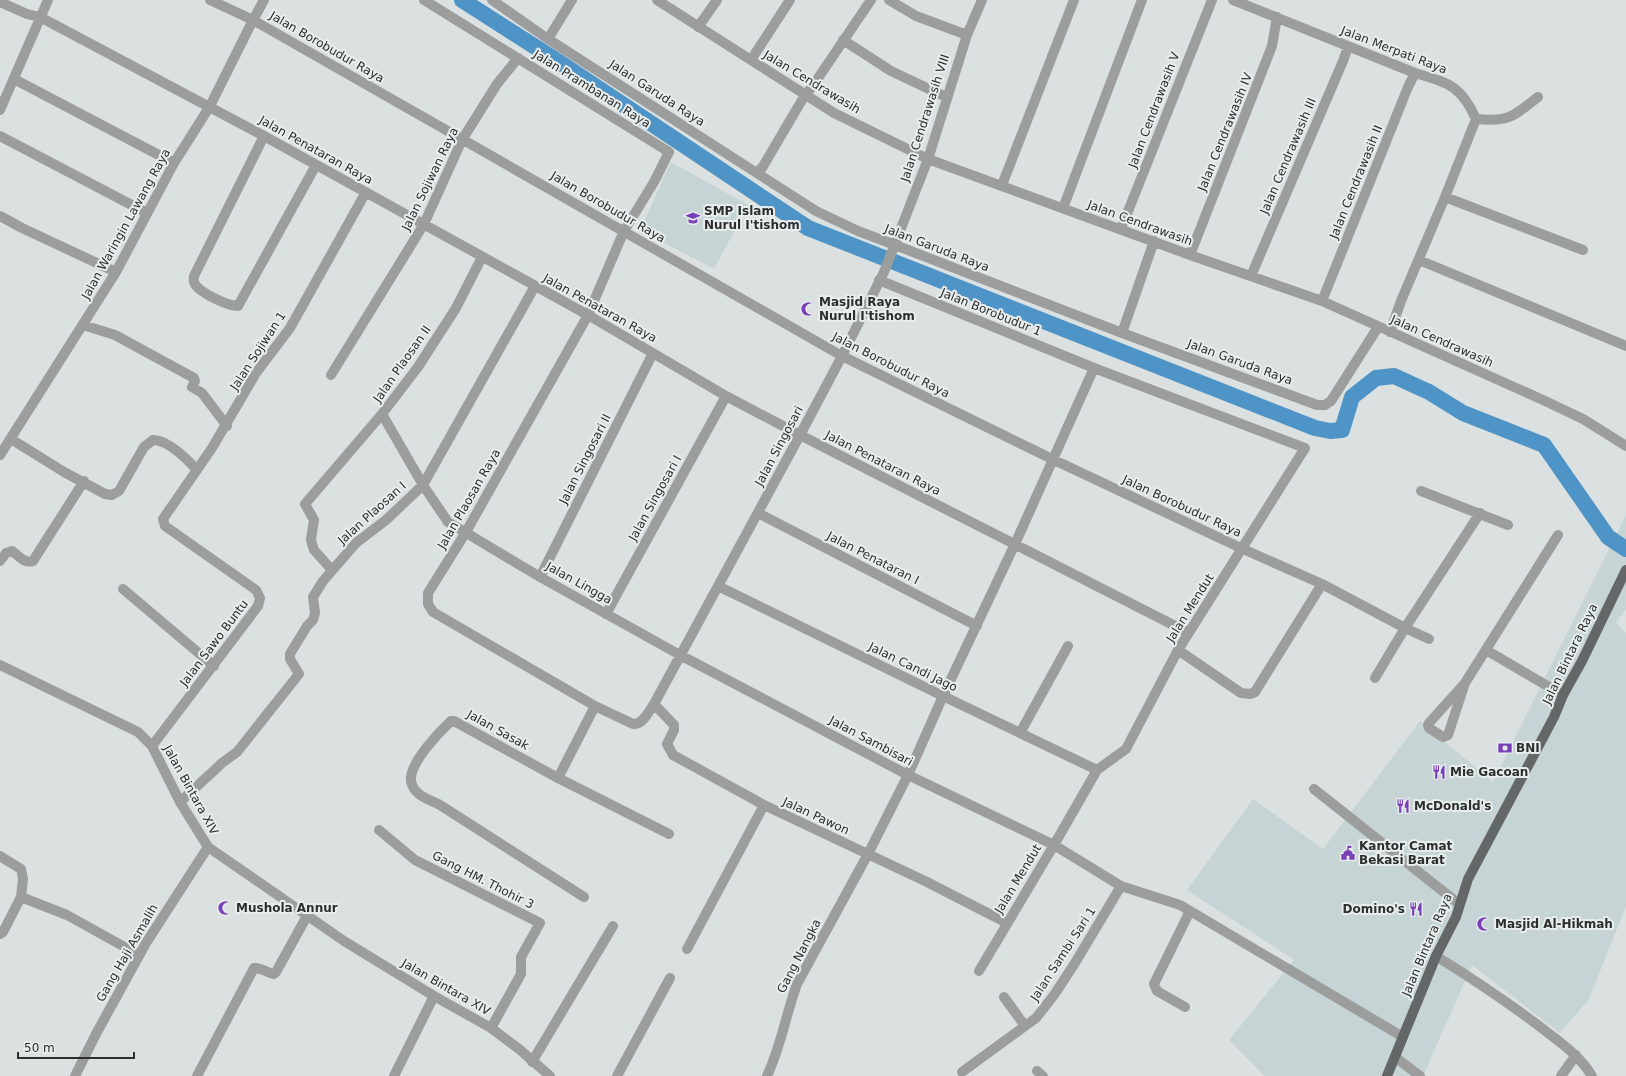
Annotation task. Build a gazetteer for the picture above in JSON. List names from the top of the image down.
{
  "streets": {
    "main road": ["Jalan Bintara Raya"],
    "street": [
      "Jalan Borobudur Raya",
      "Jalan Merpati Raya",
      "Jalan Cendrawasih",
      "Jalan Prambanan Raya",
      "Jalan Garuda Raya",
      "Jalan Cendrawasih V",
      "Jalan Cendrawasih VIII",
      "Jalan Cendrawasih IV",
      "Jalan Penataran Raya",
      "Jalan Cendrawasih III",
      "Jalan Sojiwan Raya",
      "Jalan Cendrawasih II",
      "Jalan Waringin Lawang Raya",
      "Jalan Borobudur 1",
      "Jalan Sojiwan 1",
      "Jalan Plaosan II",
      "Jalan Singosari",
      "Jalan Singosari II",
      "Jalan Singosari I",
      "Jalan Plaosan Raya",
      "Jalan Plaosan I",
      "Jalan Penataran I",
      "Jalan Lingga",
      "Jalan Mendut",
      "Jalan Sawo Buntu",
      "Jalan Candi Jago",
      "Jalan Sasak",
      "Jalan Sambisari",
      "Jalan Bintara XIV",
      "Jalan Pawon",
      "Gang HM. Thohir 3",
      "Gang Haji Asmalih",
      "Jalan Sambi Sari 1",
      "Gang Nangka"
    ]
  },
  "crossings": [
    ["Jalan Borobudur Raya", "Jalan Prambanan Raya"],
    ["Jalan Borobudur Raya", "Jalan Sojiwan Raya"],
    ["Jalan Borobudur Raya", "Jalan Waringin Lawang Raya"],
    ["Jalan Borobudur Raya", "Jalan Singosari"],
    ["Jalan Borobudur Raya", "Jalan Plaosan Raya"],
    ["Jalan Borobudur Raya", "Jalan Mendut"],
    ["Jalan Borobudur Raya", "Gang Nangka"],
    ["Jalan Merpati Raya", "Jalan Cendrawasih IV"],
    ["Jalan Merpati Raya", "Jalan Cendrawasih III"],
    ["Jalan Merpati Raya", "Jalan Cendrawasih II"],
    ["Jalan Cendrawasih", "Jalan Garuda Raya"],
    ["Jalan Cendrawasih", "Jalan Cendrawasih V"],
    ["Jalan Cendrawasih", "Jalan Cendrawasih VIII"],
    ["Jalan Cendrawasih", "Jalan Cendrawasih IV"],
    ["Jalan Cendrawasih", "Jalan Cendrawasih III"],
    ["Jalan Cendrawasih", "Jalan Cendrawasih II"],
    ["Jalan Prambanan Raya", "Jalan Sojiwan Raya"],
    ["Jalan Prambanan Raya", "Jalan Plaosan Raya"],
    ["Jalan Garuda Raya", "Jalan Cendrawasih VIII"],
    ["Jalan Garuda Raya", "Jalan Singosari"],
    ["Jalan Cendrawasih VIII", "Jalan Singosari"],
    ["Jalan Penataran Raya", "Jalan Sojiwan Raya"],
    ["Jalan Penataran Raya", "Jalan Waringin Lawang Raya"],
    ["Jalan Penataran Raya", "Jalan Sojiwan 1"],
    ["Jalan Penataran Raya", "Jalan Plaosan II"],
    ["Jalan Penataran Raya", "Jalan Singosari"],
    ["Jalan Penataran Raya", "Jalan Singosari II"],
    ["Jalan Penataran Raya", "Jalan Singosari I"],
    ["Jalan Penataran Raya", "Jalan Plaosan Raya"],
    ["Jalan Penataran Raya", "Jalan Plaosan I"],
    ["Jalan Penataran Raya", "Jalan Mendut"],
    ["Jalan Penataran Raya", "Gang Nangka"],
    ["Jalan Borobudur 1", "Jalan Singosari"],
    ["Jalan Borobudur 1", "Jalan Mendut"],
    ["Jalan Borobudur 1", "Gang Nangka"],
    ["Jalan Sojiwan 1", "Jalan Sawo Buntu"],
    ["Jalan Plaosan II", "Jalan Plaosan Raya"],
    ["Jalan Plaosan II", "Jalan Plaosan I"],
    ["Jalan Plaosan II", "Jalan Lingga"],
    ["Jalan Singosari", "Jalan Penataran I"],
    ["Jalan Singosari", "Jalan Lingga"],
    ["Jalan Singosari", "Jalan Candi Jago"],
    ["Jalan Singosari", "Jalan Sambisari"],
    ["Jalan Singosari II", "Jalan Lingga"],
    ["Jalan Singosari I", "Jalan Lingga"],
    ["Jalan Plaosan Raya", "Jalan Lingga"],
    ["Jalan Plaosan I", "Jalan Bintara XIV"],
    ["Jalan Penataran I", "Gang Nangka"],
    ["Jalan Lingga", "Jalan Sambisari"],
    ["Jalan Mendut", "Jalan Candi Jago"],
    ["Jalan Mendut", "Jalan Sambisari"],
    ["Jalan Mendut", "Jalan Pawon"],
    ["Jalan Mendut", "Gang Nangka"],
    ["Jalan Sawo Buntu", "Jalan Bintara XIV"],
    ["Jalan Bintara Raya", "Jalan Sambisari"],
    ["Jalan Candi Jago", "Gang Nangka"],
    ["Jalan Sambisari", "Jalan Sambi Sari 1"],
    ["Jalan Sambisari", "Gang Nangka"],
    ["Jalan Bintara XIV", "Gang HM. Thohir 3"],
    ["Jalan Bintara XIV", "Gang Haji Asmalih"],
    ["Jalan Pawon", "Gang Nangka"]
  ],
  "places": {
    "school or university": ["SMP Islam Nurul I'tishom"],
    "mosque": ["Masjid Raya Nurul I'tishom", "Mushola Annur", "Masjid Al-Hikmah"],
    "bank": ["BNI"],
    "restaurant": ["Mie Gacoan", "McDonald's", "Domino's"],
    "public building": ["Kantor Camat Bekasi Barat"]
  },
  "scale_bar": "50 m"
}
